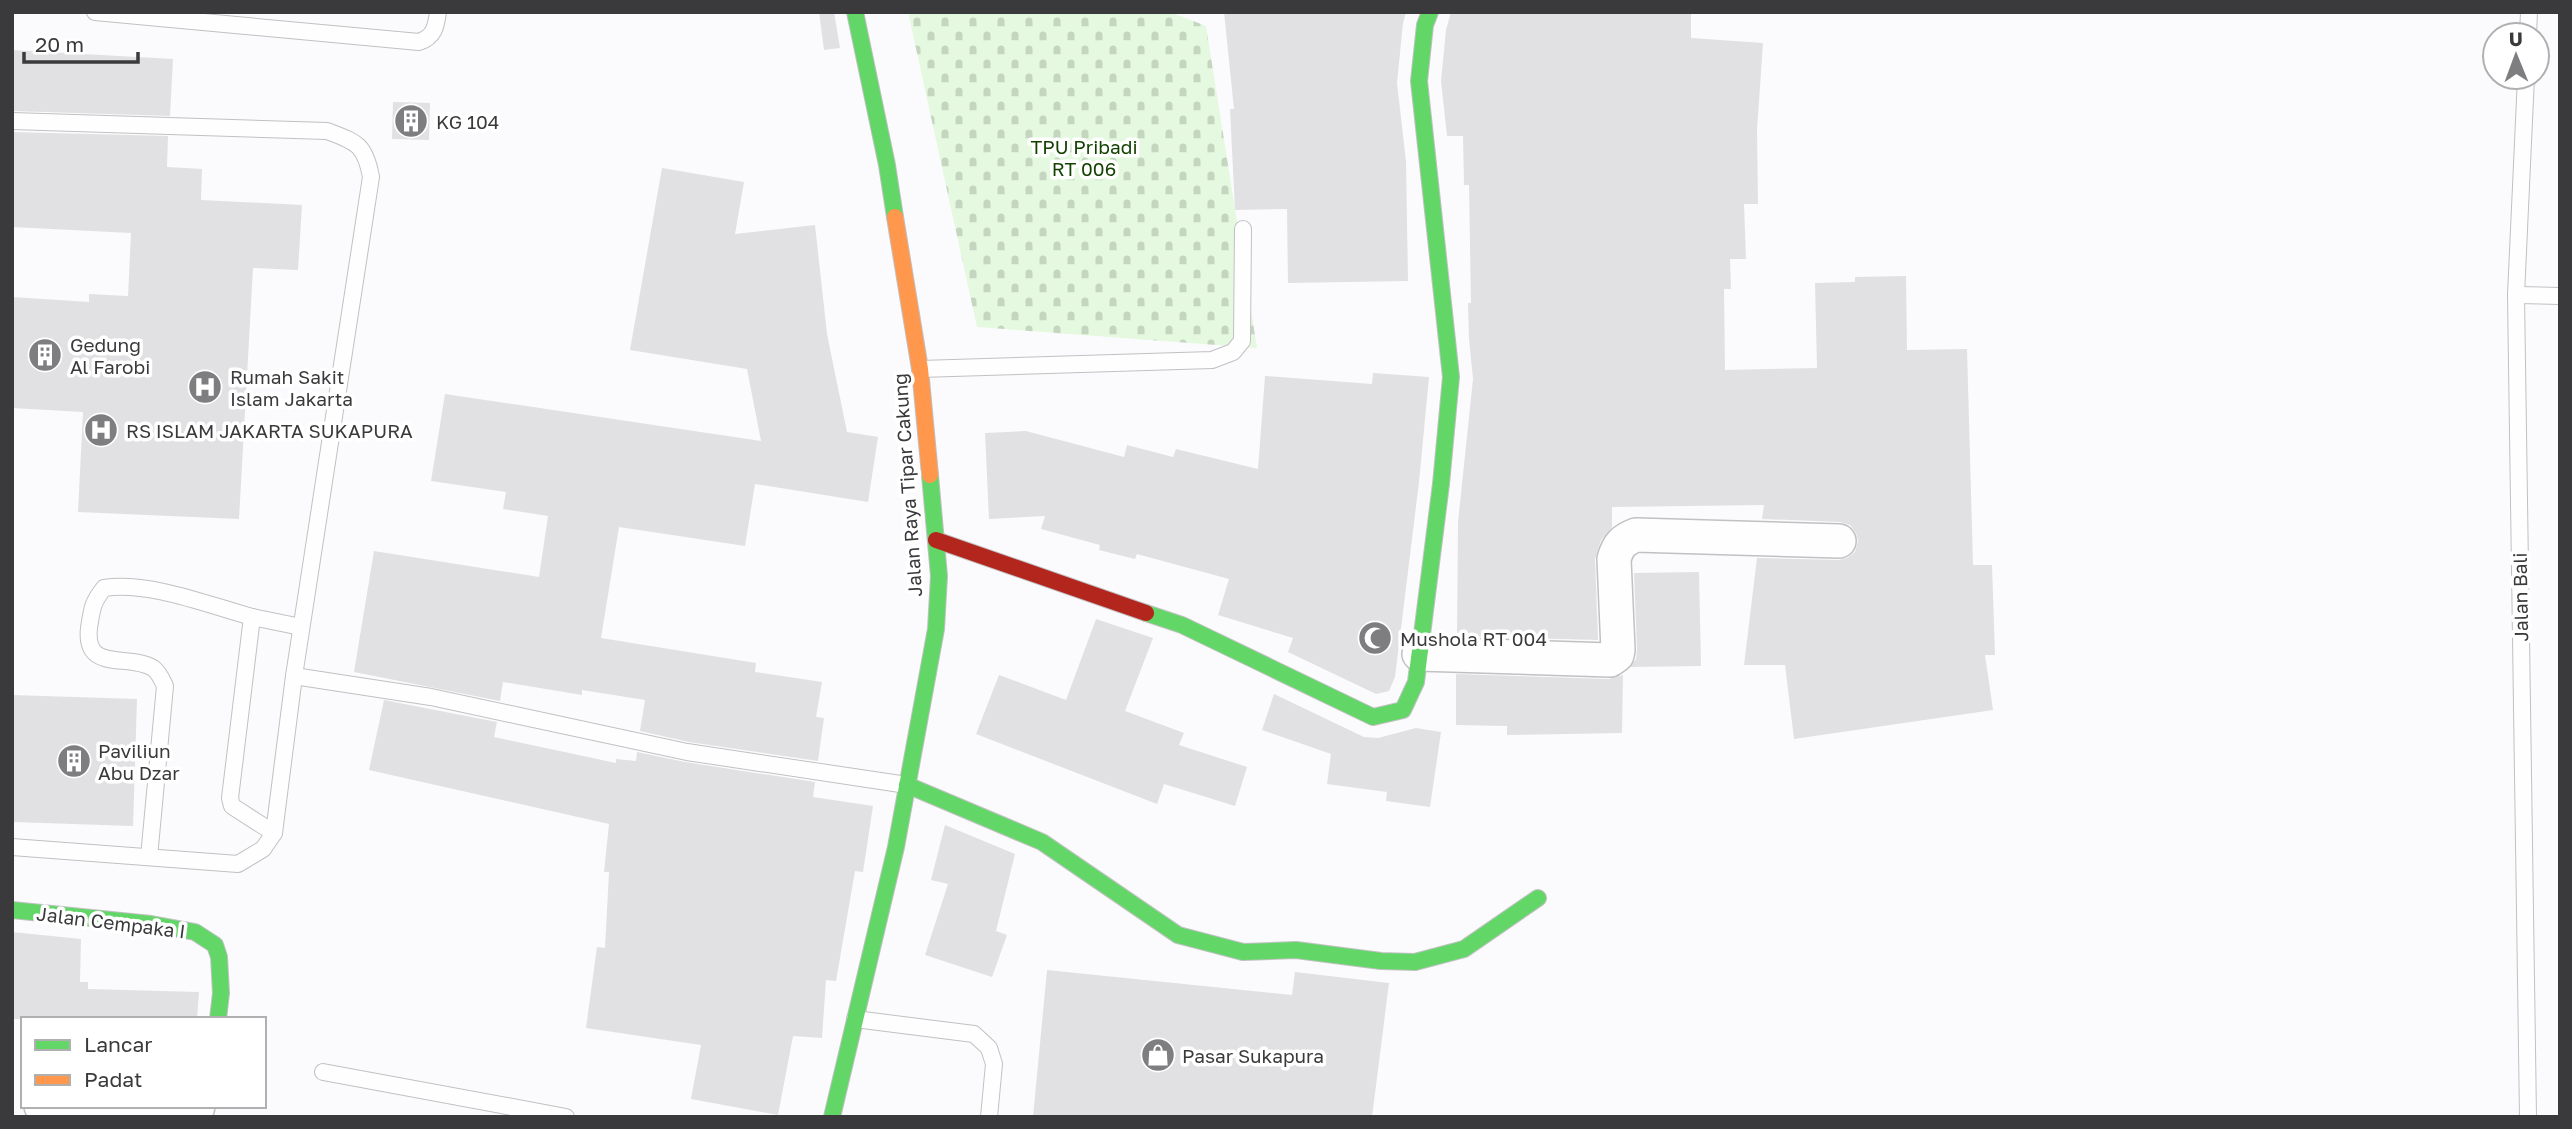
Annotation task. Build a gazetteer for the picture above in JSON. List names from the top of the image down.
{
  "streets": {
    "street": ["Jalan Raya Tipar Cakung", "Jalan Cempaka I"],
    "lane": ["Jalan Bali"]
  },
  "parks": ["TPU Pribadi RT 006"],
  "places": {
    "building": ["KG 104", "Gedung Al Farobi", "Paviliun Abu Dzar"],
    "hospital": ["Rumah Sakit Islam Jakarta", "RS ISLAM JAKARTA SUKAPURA"],
    "mosque": ["Mushola RT 004"],
    "shop": ["Pasar Sukapura"]
  },
  "legend": ["Lancar", "Padat"],
  "scale_bar": "20 m",
  "north": "top"
}
